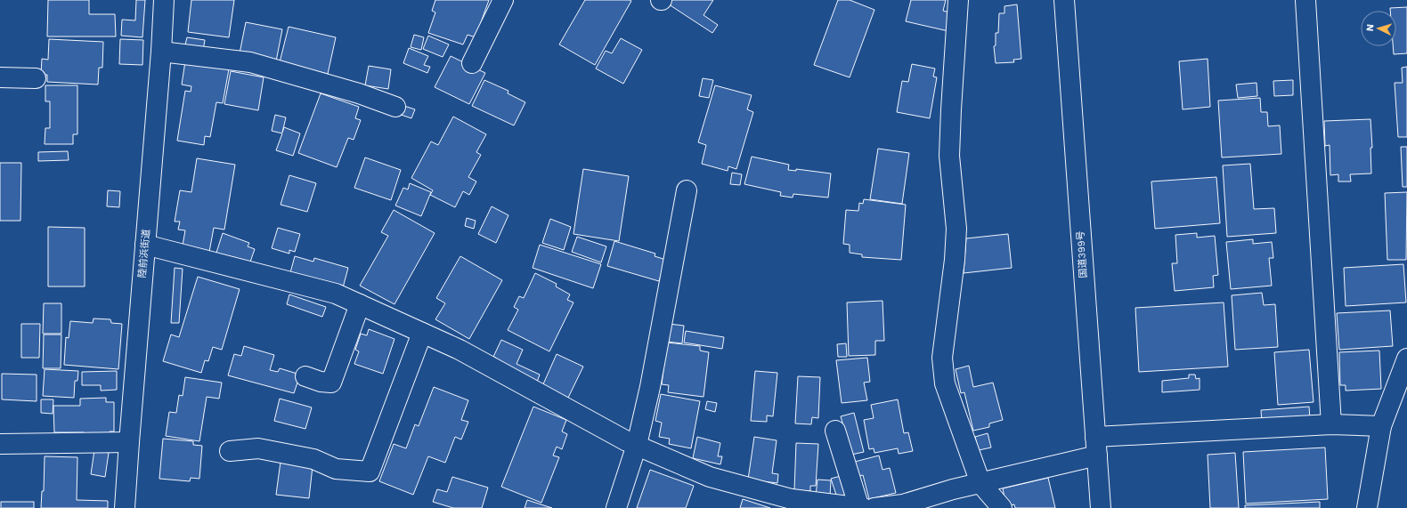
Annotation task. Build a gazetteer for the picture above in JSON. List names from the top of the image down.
{
  "streets": {
    "main road": ["陸前浜街道", "国道399号"]
  },
  "north": "left"
}
